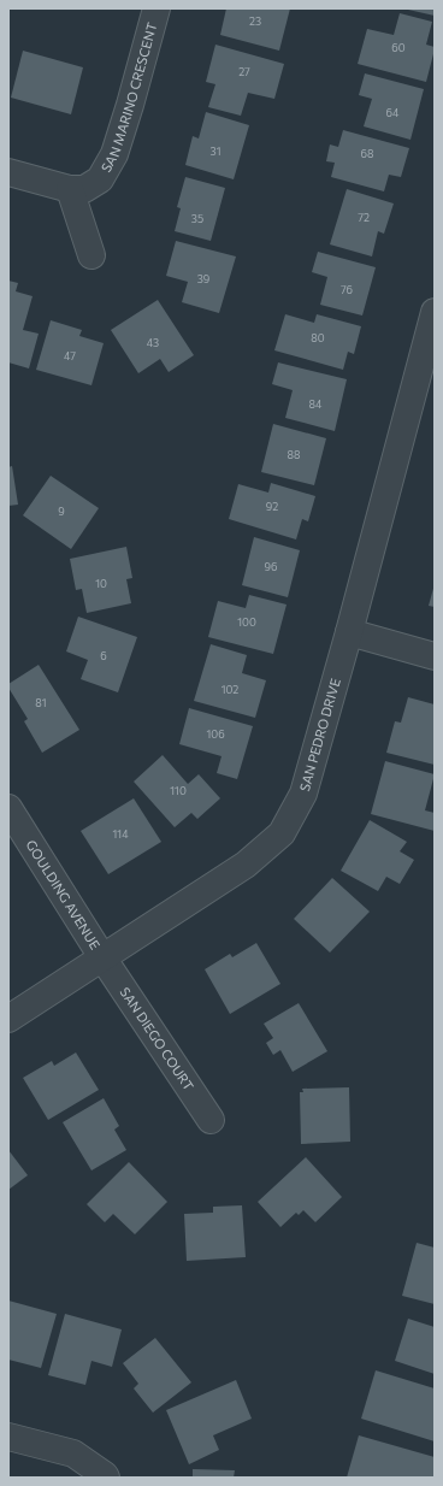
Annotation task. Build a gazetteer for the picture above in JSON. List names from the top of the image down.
{
  "streets": {
    "street": [
      "SAN MARINO CRESCENT",
      "SAN PEDRO DRIVE",
      "GOULDING AVENUE",
      "SAN DIEGO COURT"
    ]
  },
  "crossings": [
    ["SAN PEDRO DRIVE", "GOULDING AVENUE"],
    ["SAN PEDRO DRIVE", "SAN DIEGO COURT"],
    ["GOULDING AVENUE", "SAN DIEGO COURT"]
  ],
  "house_numbers": [
    "23",
    "60",
    "27",
    "64",
    "31",
    "68",
    "72",
    "35",
    "39",
    "76",
    "80",
    "43",
    "47",
    "84",
    "88",
    "92",
    "9",
    "96",
    "10",
    "100",
    "6",
    "102",
    "81",
    "106",
    "110",
    "114"
  ]
}
